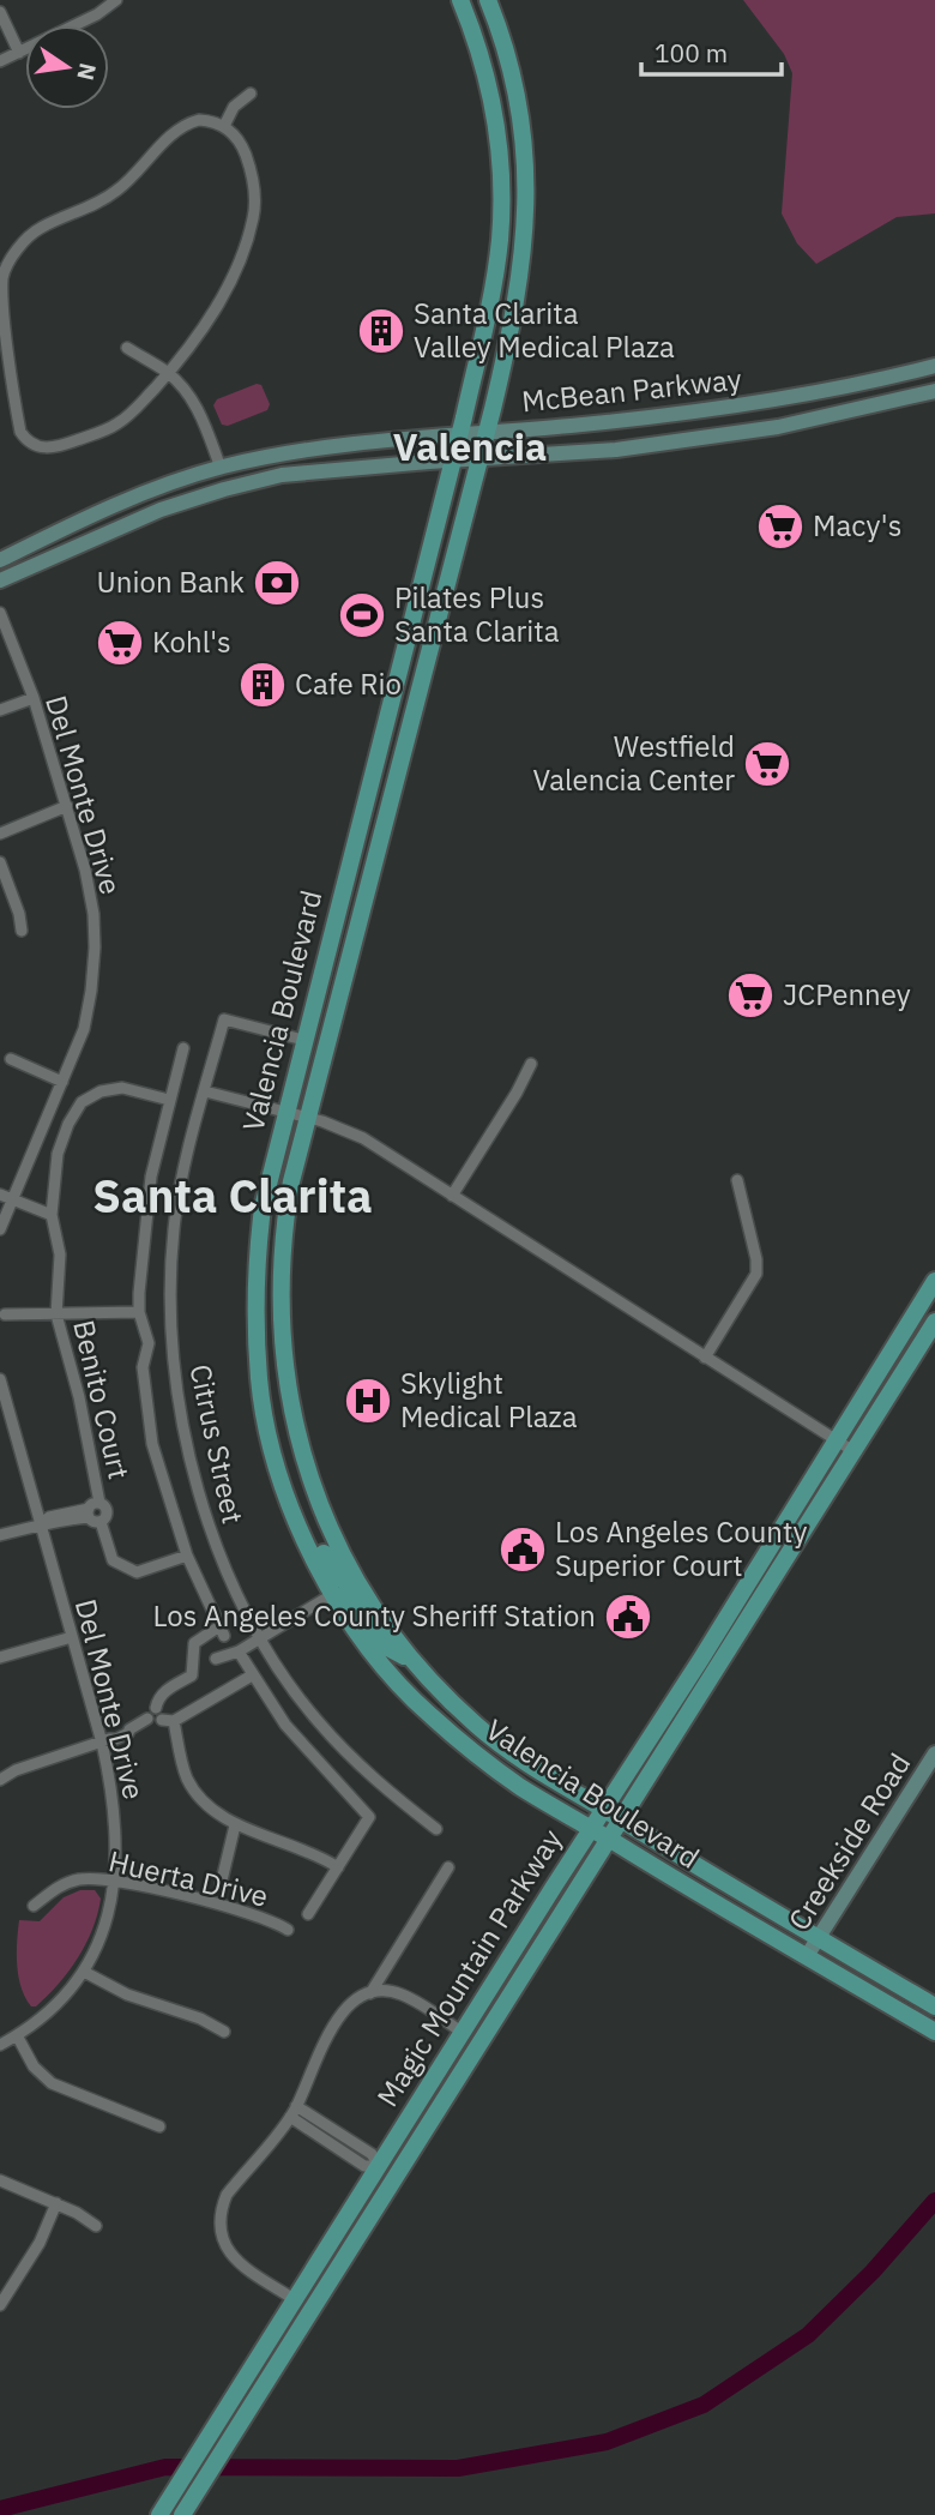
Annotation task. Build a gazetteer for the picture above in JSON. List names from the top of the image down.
{
  "streets": {
    "main road": [
      "McBean Parkway",
      "Valencia Boulevard",
      "Creekside Road",
      "Magic Mountain Parkway"
    ],
    "street": [
      "Del Monte Drive",
      "Benito Court",
      "Citrus Street",
      "Huerta Drive"
    ]
  },
  "crossings": [
    ["McBean Parkway", "Valencia Boulevard"],
    ["Del Monte Drive", "Huerta Drive"],
    ["Valencia Boulevard", "Citrus Street"],
    ["Valencia Boulevard", "Creekside Road"],
    ["Valencia Boulevard", "Magic Mountain Parkway"]
  ],
  "districts": ["Valencia", "Santa Clarita"],
  "places": {
    "building": ["Santa Clarita Valley Medical Plaza", "Cafe Rio"],
    "supermarket": [
      "Macy's",
      "Kohl's",
      "Westfield Valencia Center",
      "JCPenney"
    ],
    "bank": ["Union Bank"],
    "sports": ["Pilates Plus Santa Clarita"],
    "hospital": ["Skylight Medical Plaza"],
    "public building": ["Los Angeles County Superior Court", "Los Angeles County Sheriff Station"]
  },
  "scale_bar": "100 m",
  "north": "right"
}
